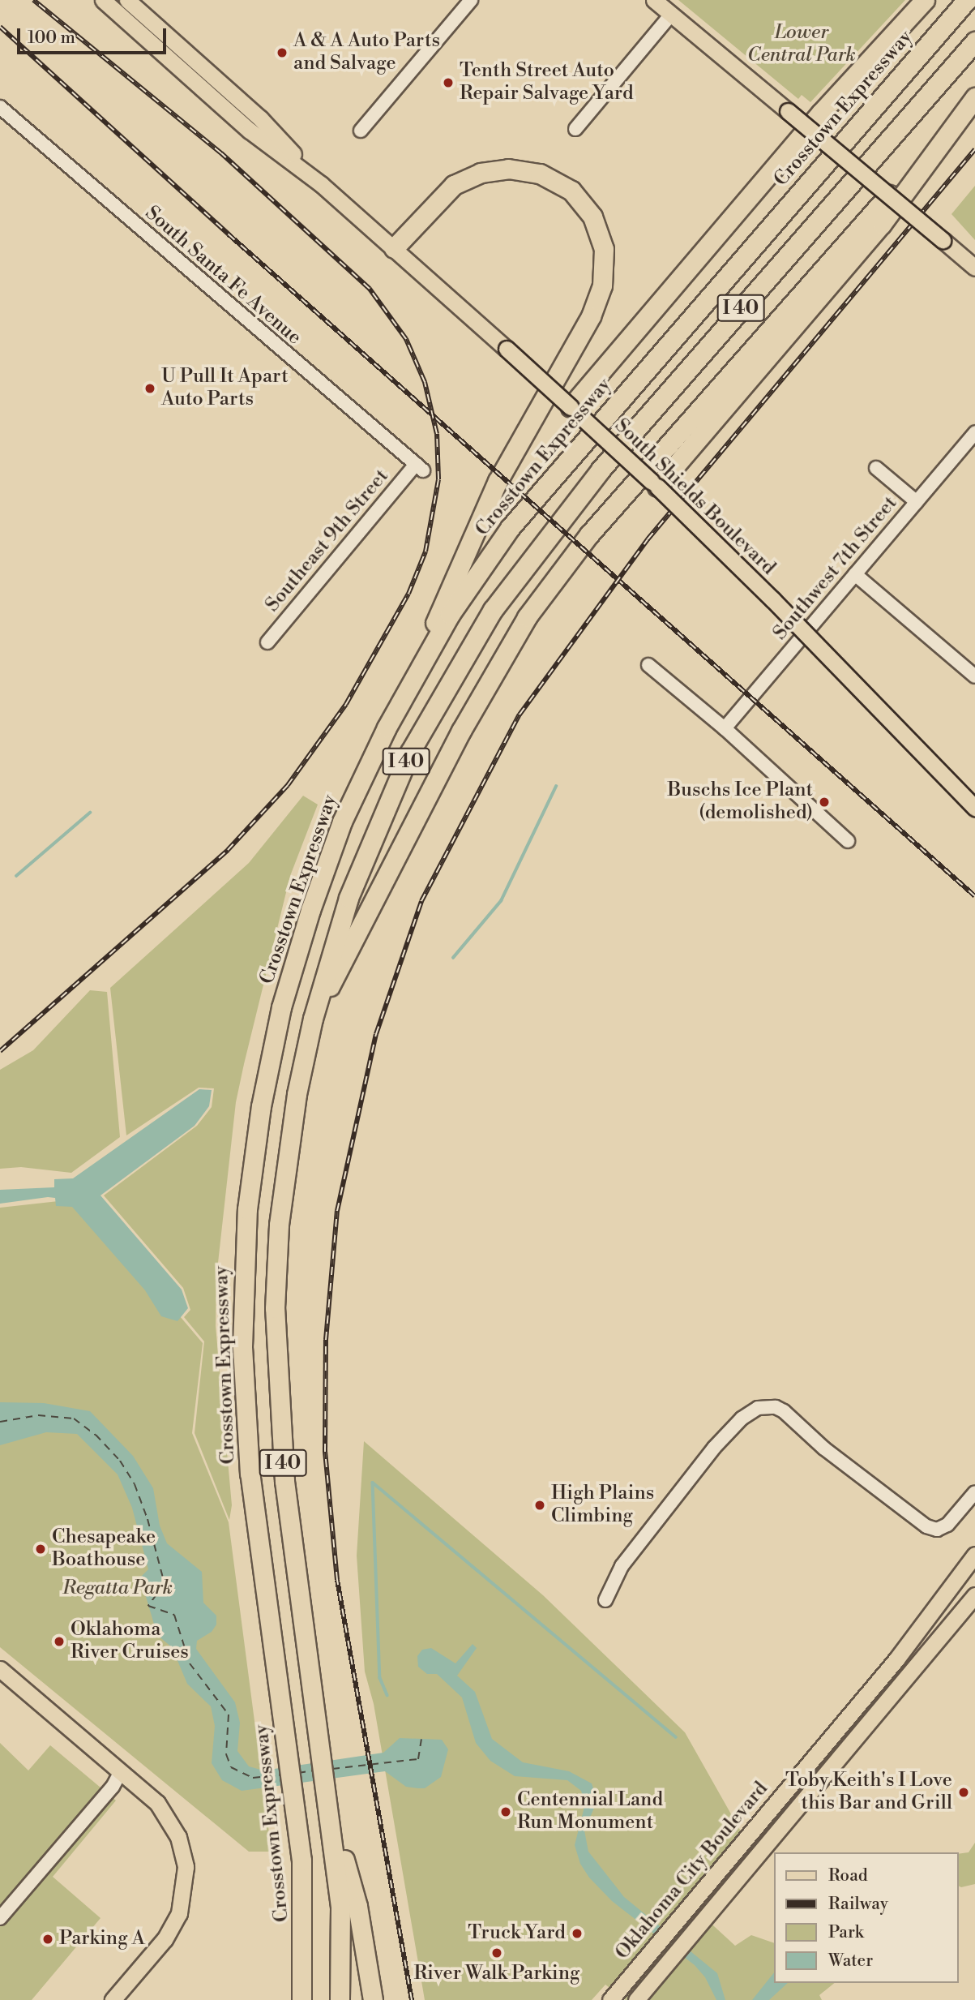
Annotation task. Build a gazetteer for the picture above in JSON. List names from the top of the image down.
{
  "streets": {
    "highway": ["Crosstown Expressway", "I 40"],
    "main road": ["South Shields Boulevard", "Oklahoma City Boulevard"],
    "street": ["South Santa Fe Avenue", "Southeast 9th Street", "Southwest 7th Street"]
  },
  "crossings": [
    ["South Santa Fe Avenue", "Southeast 9th Street"]
  ],
  "parks": ["Lower Central Park", "Regatta Park"],
  "places": [
    "A & A Auto Parts and Salvage",
    "Tenth Street Auto Repair Salvage Yard",
    "U Pull It Apart Auto Parts",
    "Buschs Ice Plant (demolished)",
    "High Plains Climbing",
    "Chesapeake Boathouse",
    "Oklahoma River Cruises",
    "Toby Keith's I Love this Bar and Grill",
    "Centennial Land Run Monument",
    "Truck Yard",
    "Parking A",
    "River Walk Parking"
  ],
  "legend": [
    "Road",
    "Railway",
    "Park",
    "Water"
  ],
  "scale_bar": "100 m"
}
